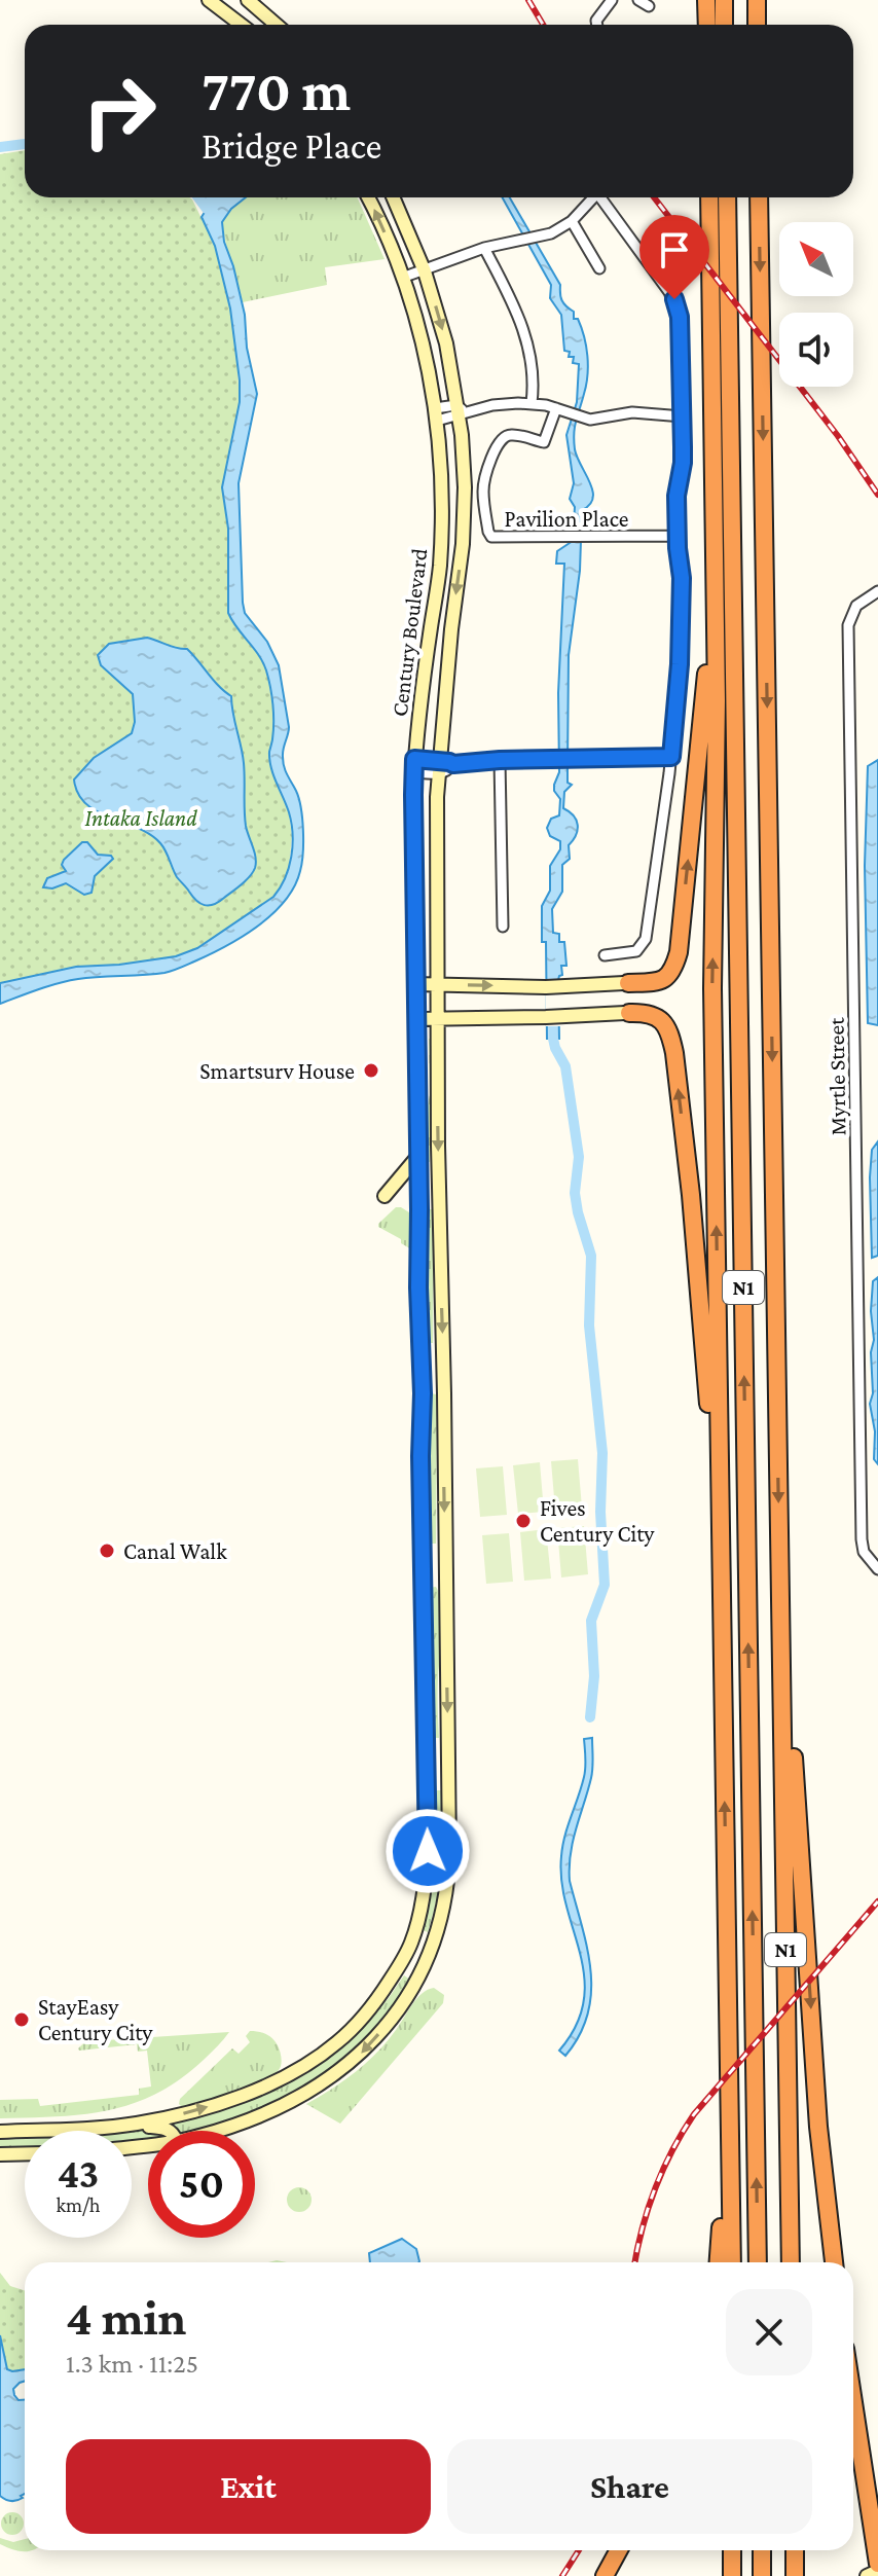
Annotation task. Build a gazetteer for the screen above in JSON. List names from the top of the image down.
{
  "streets": {
    "highway": ["N1"],
    "main road": ["Century Boulevard"],
    "street": ["Pavilion Place", "Myrtle Street"]
  },
  "parks": ["Intaka Island"],
  "places": [
    "Smartsurv House",
    "Fives Century City",
    "Canal Walk",
    "StayEasy Century City"
  ],
  "north": "top left",
  "page": {
    "turn": ["770 m", "Bridge Place"],
    "speed": "43 km/h",
    "limit": "50",
    "heading": ["4 min", "1.3 km · 11:25"],
    "buttons": ["Exit", "Share"]
  }
}
